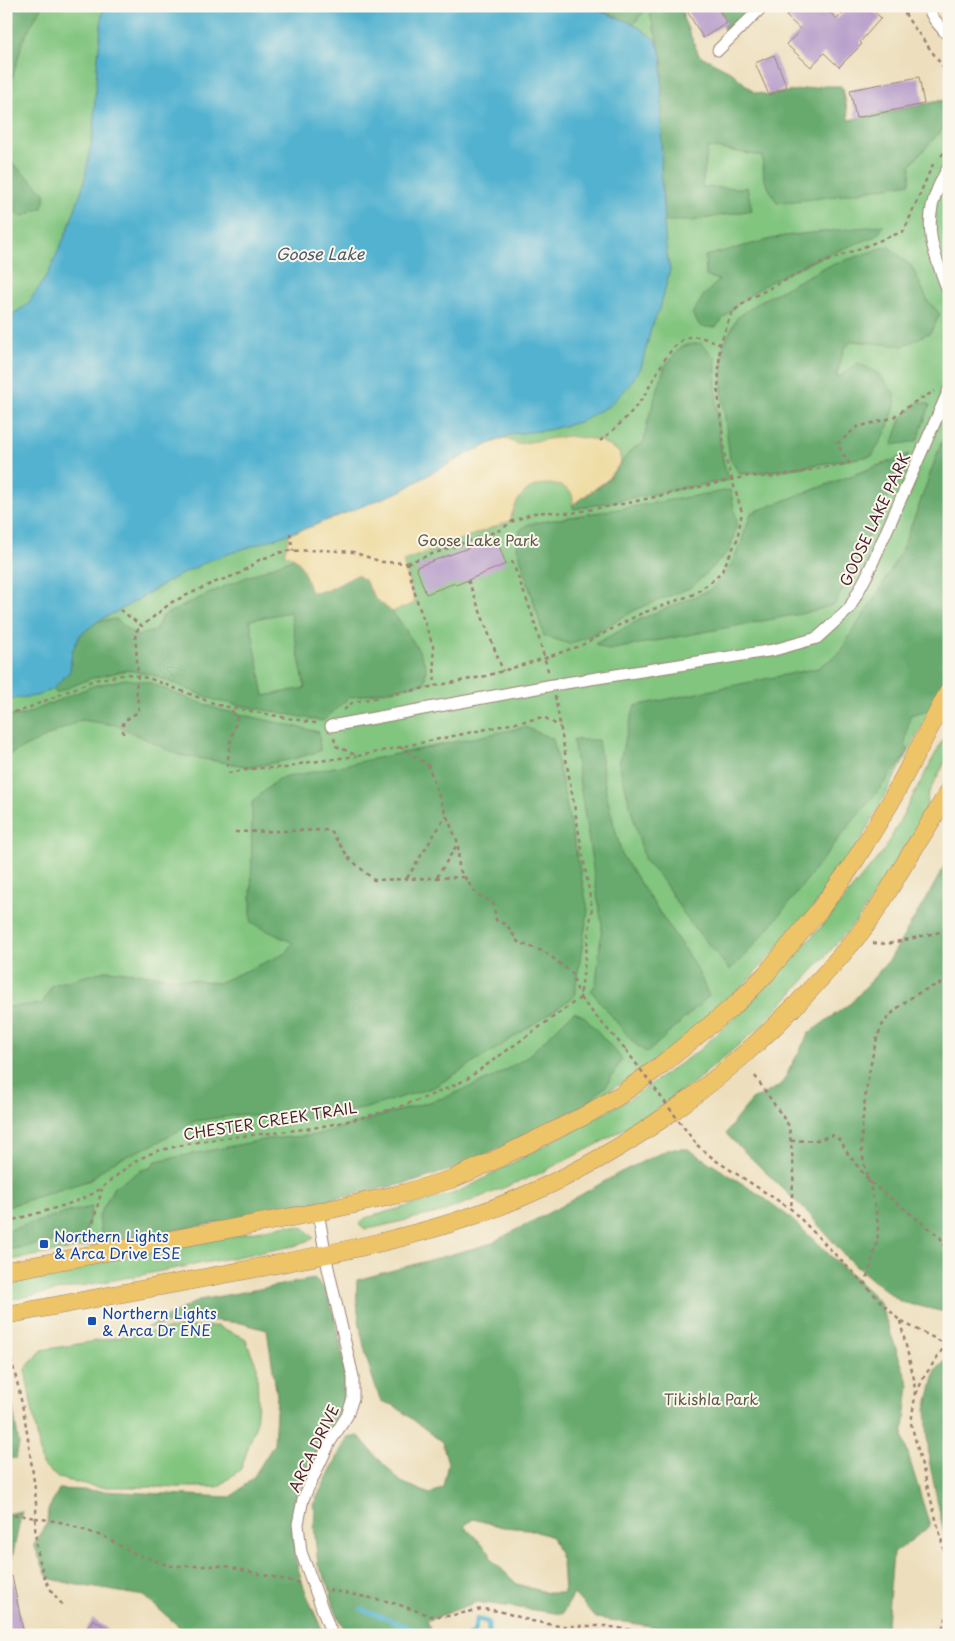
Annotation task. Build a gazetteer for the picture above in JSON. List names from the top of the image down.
{
  "streets": {
    "street": ["GOOSE LAKE PARK", "ARCA DRIVE"],
    "path": ["CHESTER CREEK TRAIL"]
  },
  "water": ["Goose Lake"],
  "parks": ["Goose Lake Park", "Tikishla Park"],
  "places": {
    "transit": ["Northern Lights & Arca Drive ESE", "Northern Lights & Arca Dr ENE"]
  }
}
